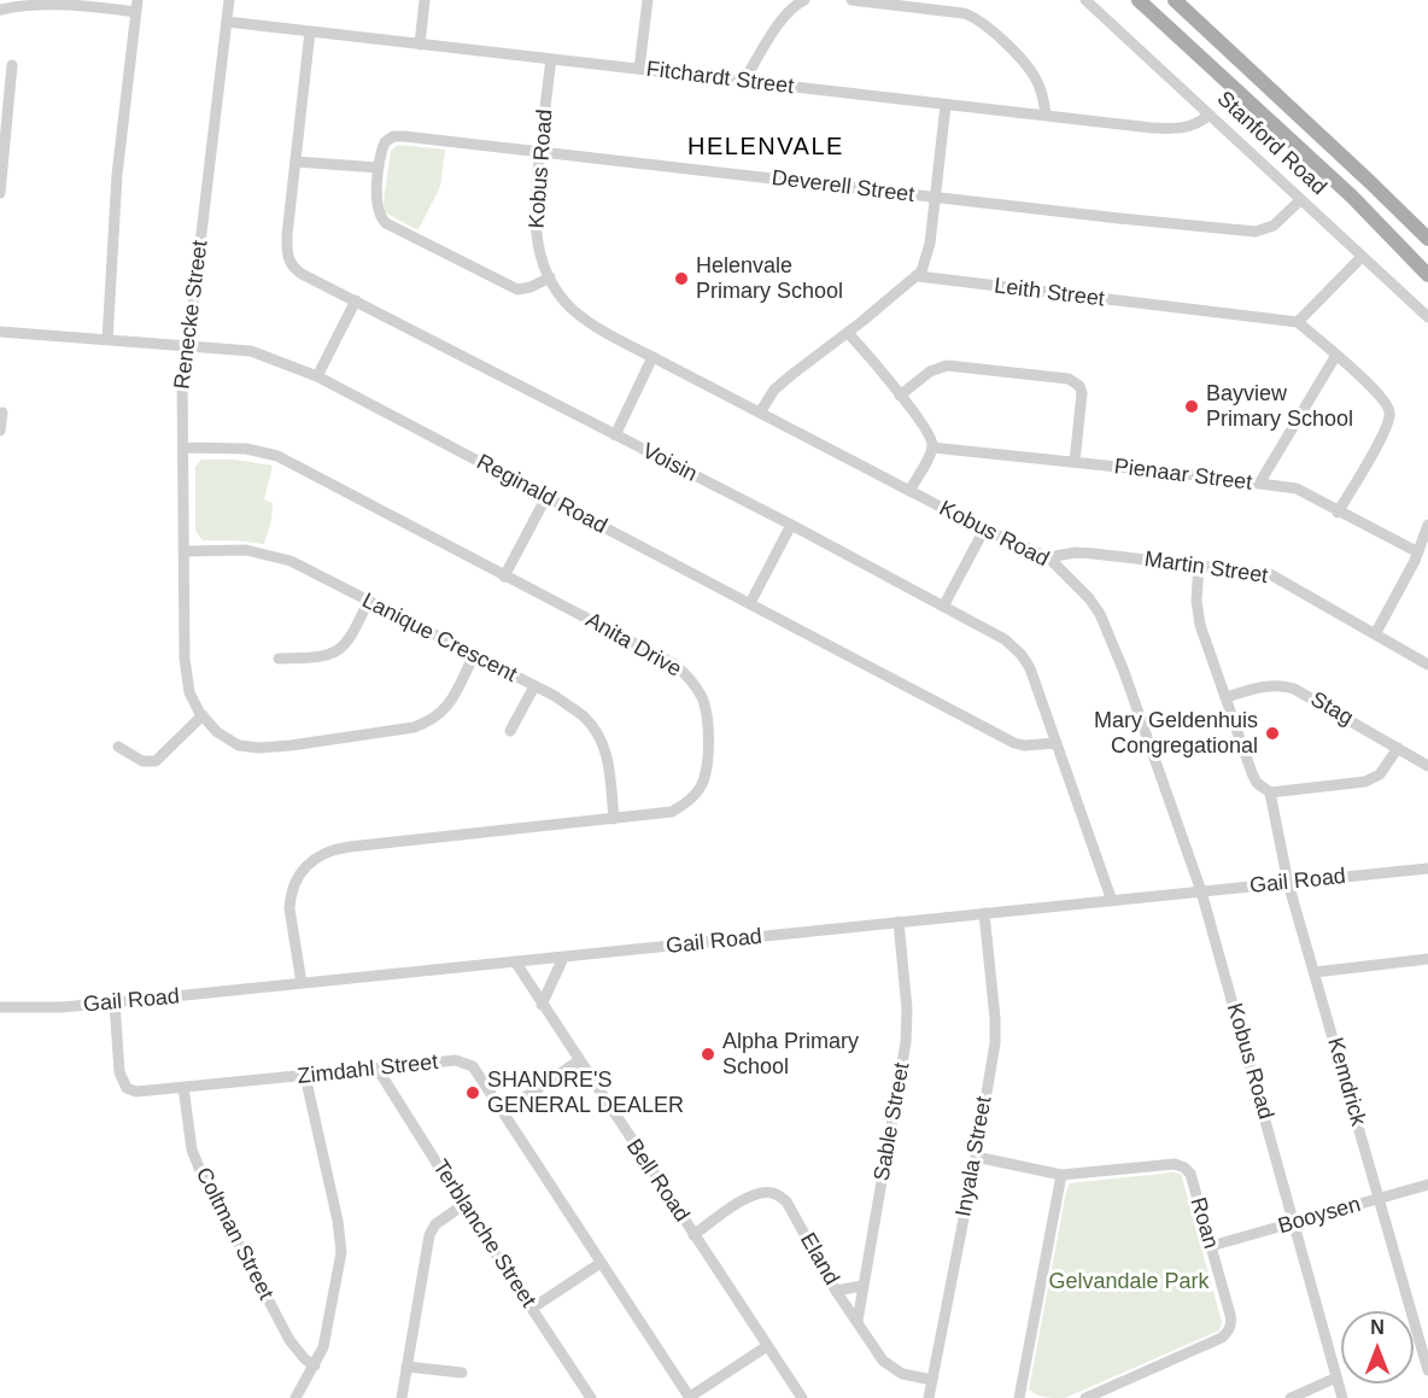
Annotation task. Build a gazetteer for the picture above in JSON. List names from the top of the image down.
{
  "streets": {
    "main road": ["Stanford Road"],
    "street": [
      "Fitchardt Street",
      "Kobus Road",
      "Deverell Street",
      "Leith Street",
      "Renecke Street",
      "Voisin",
      "Pienaar Street",
      "Reginald Road",
      "Martin Street",
      "Lanique Crescent",
      "Anita Drive",
      "Stag",
      "Gail Road",
      "Zimdahl Street",
      "Kemdrick",
      "Sable Street",
      "Inyala Street",
      "Bell Road",
      "Booysen",
      "Roan",
      "Coltman Street",
      "Terblanche Street",
      "Eland"
    ]
  },
  "crossings": [
    ["Fitchardt Street", "Stanford Road"],
    ["Fitchardt Street", "Kobus Road"],
    ["Fitchardt Street", "Renecke Street"],
    ["Fitchardt Street", "Voisin"],
    ["Stanford Road", "Deverell Street"],
    ["Kobus Road", "Deverell Street"],
    ["Kobus Road", "Martin Street"],
    ["Kobus Road", "Gail Road"],
    ["Kobus Road", "Booysen"],
    ["Renecke Street", "Reginald Road"],
    ["Renecke Street", "Lanique Crescent"],
    ["Renecke Street", "Anita Drive"],
    ["Voisin", "Reginald Road"],
    ["Voisin", "Gail Road"],
    ["Lanique Crescent", "Anita Drive"],
    ["Anita Drive", "Gail Road"],
    ["Gail Road", "Zimdahl Street"],
    ["Gail Road", "Kemdrick"],
    ["Gail Road", "Sable Street"],
    ["Gail Road", "Inyala Street"],
    ["Gail Road", "Bell Road"],
    ["Zimdahl Street", "Coltman Street"],
    ["Zimdahl Street", "Terblanche Street"],
    ["Kemdrick", "Booysen"],
    ["Sable Street", "Eland"],
    ["Inyala Street", "Roan"],
    ["Inyala Street", "Eland"],
    ["Bell Road", "Eland"],
    ["Booysen", "Roan"]
  ],
  "districts": ["HELENVALE"],
  "parks": ["Gelvandale Park"],
  "places": [
    "Helenvale Primary School",
    "Bayview Primary School",
    "Mary Geldenhuis Congregational",
    "Alpha Primary School",
    "SHANDRE'S GENERAL DEALER"
  ],
  "north": "top"
}
